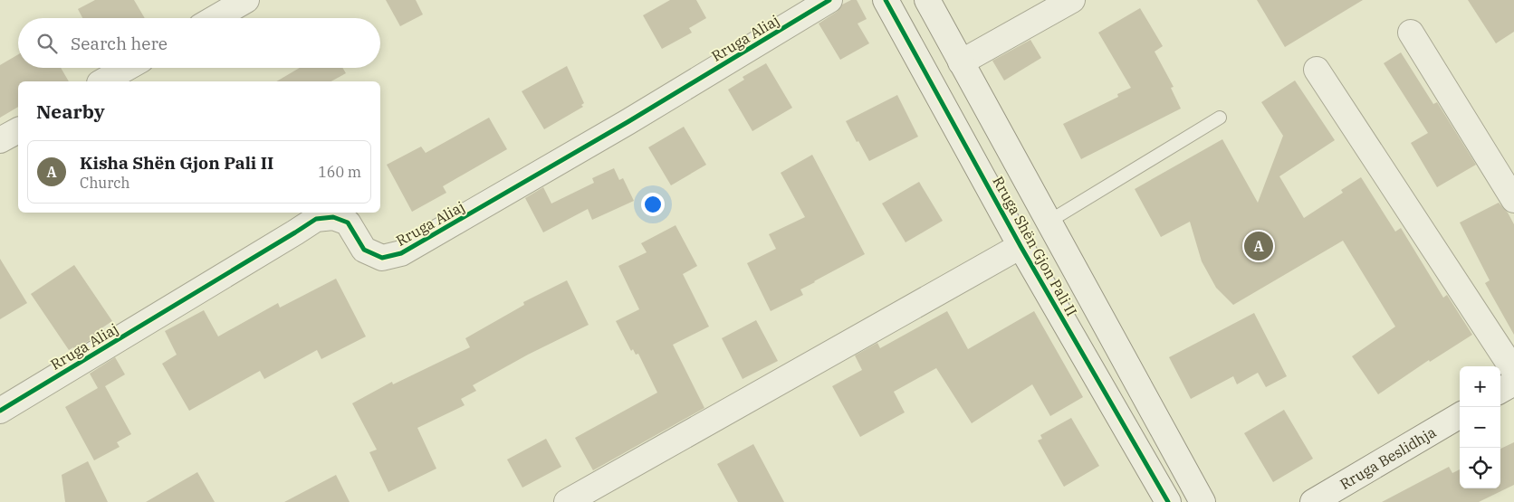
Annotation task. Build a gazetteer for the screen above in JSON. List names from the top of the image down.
{
  "streets": {
    "street": ["Rruga Aliaj", "Rruga Shën Gjon Pali II", "Rruga Beslidhja"]
  },
  "page": {
    "search": "Search here",
    "heading": "Nearby",
    "list": [
      {
        "mark": "A",
        "name": "Kisha Shën Gjon Pali II",
        "note": "Church",
        "value": "160 m"
      }
    ],
    "pins": "A",
    "map_buttons": ["+", "−"]
  }
}
